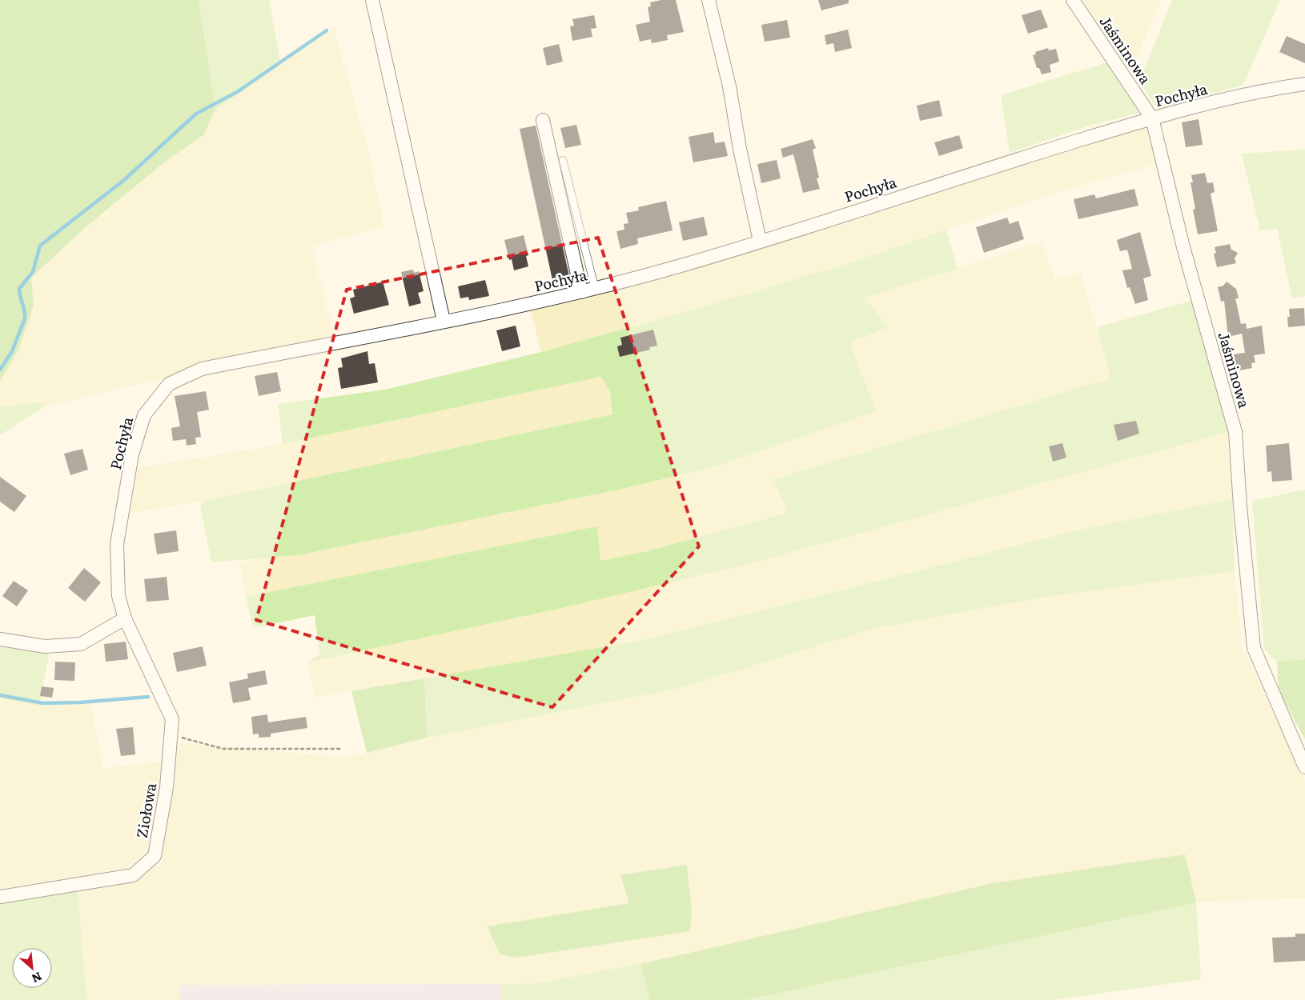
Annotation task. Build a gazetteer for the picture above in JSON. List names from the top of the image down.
{
  "streets": {
    "street": ["Jaśminowa", "Pochyła", "Ziołowa"]
  },
  "crossings": [
    ["Jaśminowa", "Pochyła"],
    ["Pochyła", "Ziołowa"]
  ],
  "north": "bottom right"
}
